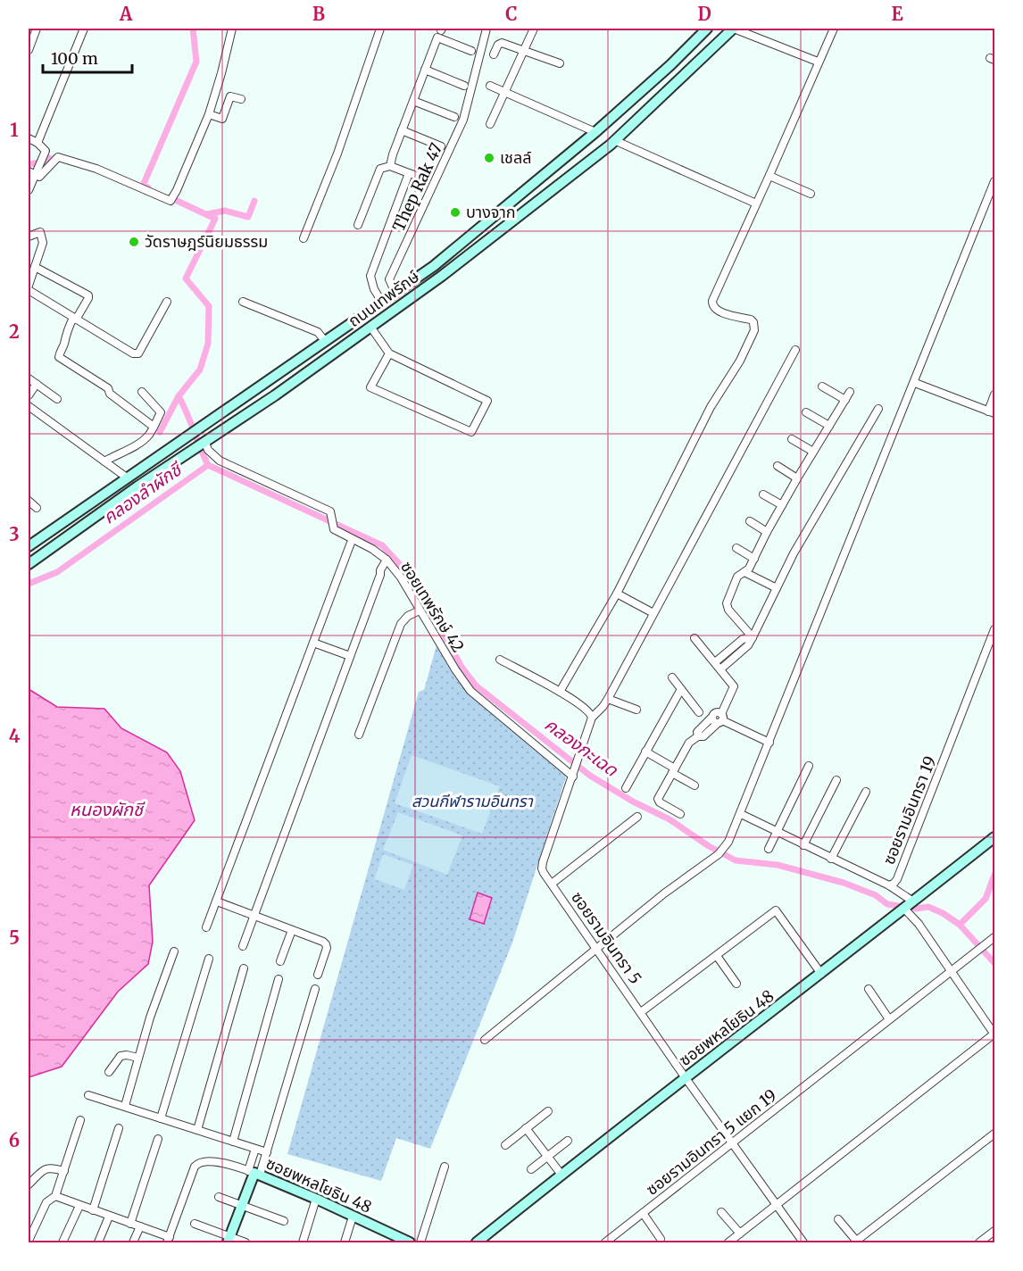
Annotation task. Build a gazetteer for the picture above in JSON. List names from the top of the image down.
{
  "streets": {
    "main road": ["ถนนเทพรักษ์", "ซอยพหลโยธิน 48"],
    "street": [
      "Thep Rak 47",
      "ซอยเทพรักษ์ 42",
      "ซอยรามอินทรา 19",
      "ซอยรามอินทรา 5",
      "ซอยรามอินทรา 5 แยก 19"
    ]
  },
  "crossings": [
    ["Thep Rak 47", "ถนนเทพรักษ์"],
    ["ถนนเทพรักษ์", "ซอยเทพรักษ์ 42"],
    ["ซอยเทพรักษ์ 42", "ซอยรามอินทรา 5"],
    ["ซอยรามอินทรา 5", "ซอยพหลโยธิน 48"],
    ["ซอยรามอินทรา 5", "ซอยรามอินทรา 5 แยก 19"]
  ],
  "water": ["คลองลำผักชี", "คลองกะเฉด", "หนองผักชี"],
  "parks": ["สวนกีฬารามอินทรา"],
  "places": ["เชลล์", "บางจาก", "วัดราษฎร์นิยมธรรม"],
  "scale_bar": "100 m",
  "grid": {
    "columns": [
      "A",
      "B",
      "C",
      "D",
      "E"
    ],
    "rows": [
      "1",
      "2",
      "3",
      "4",
      "5",
      "6"
    ]
  }
}
